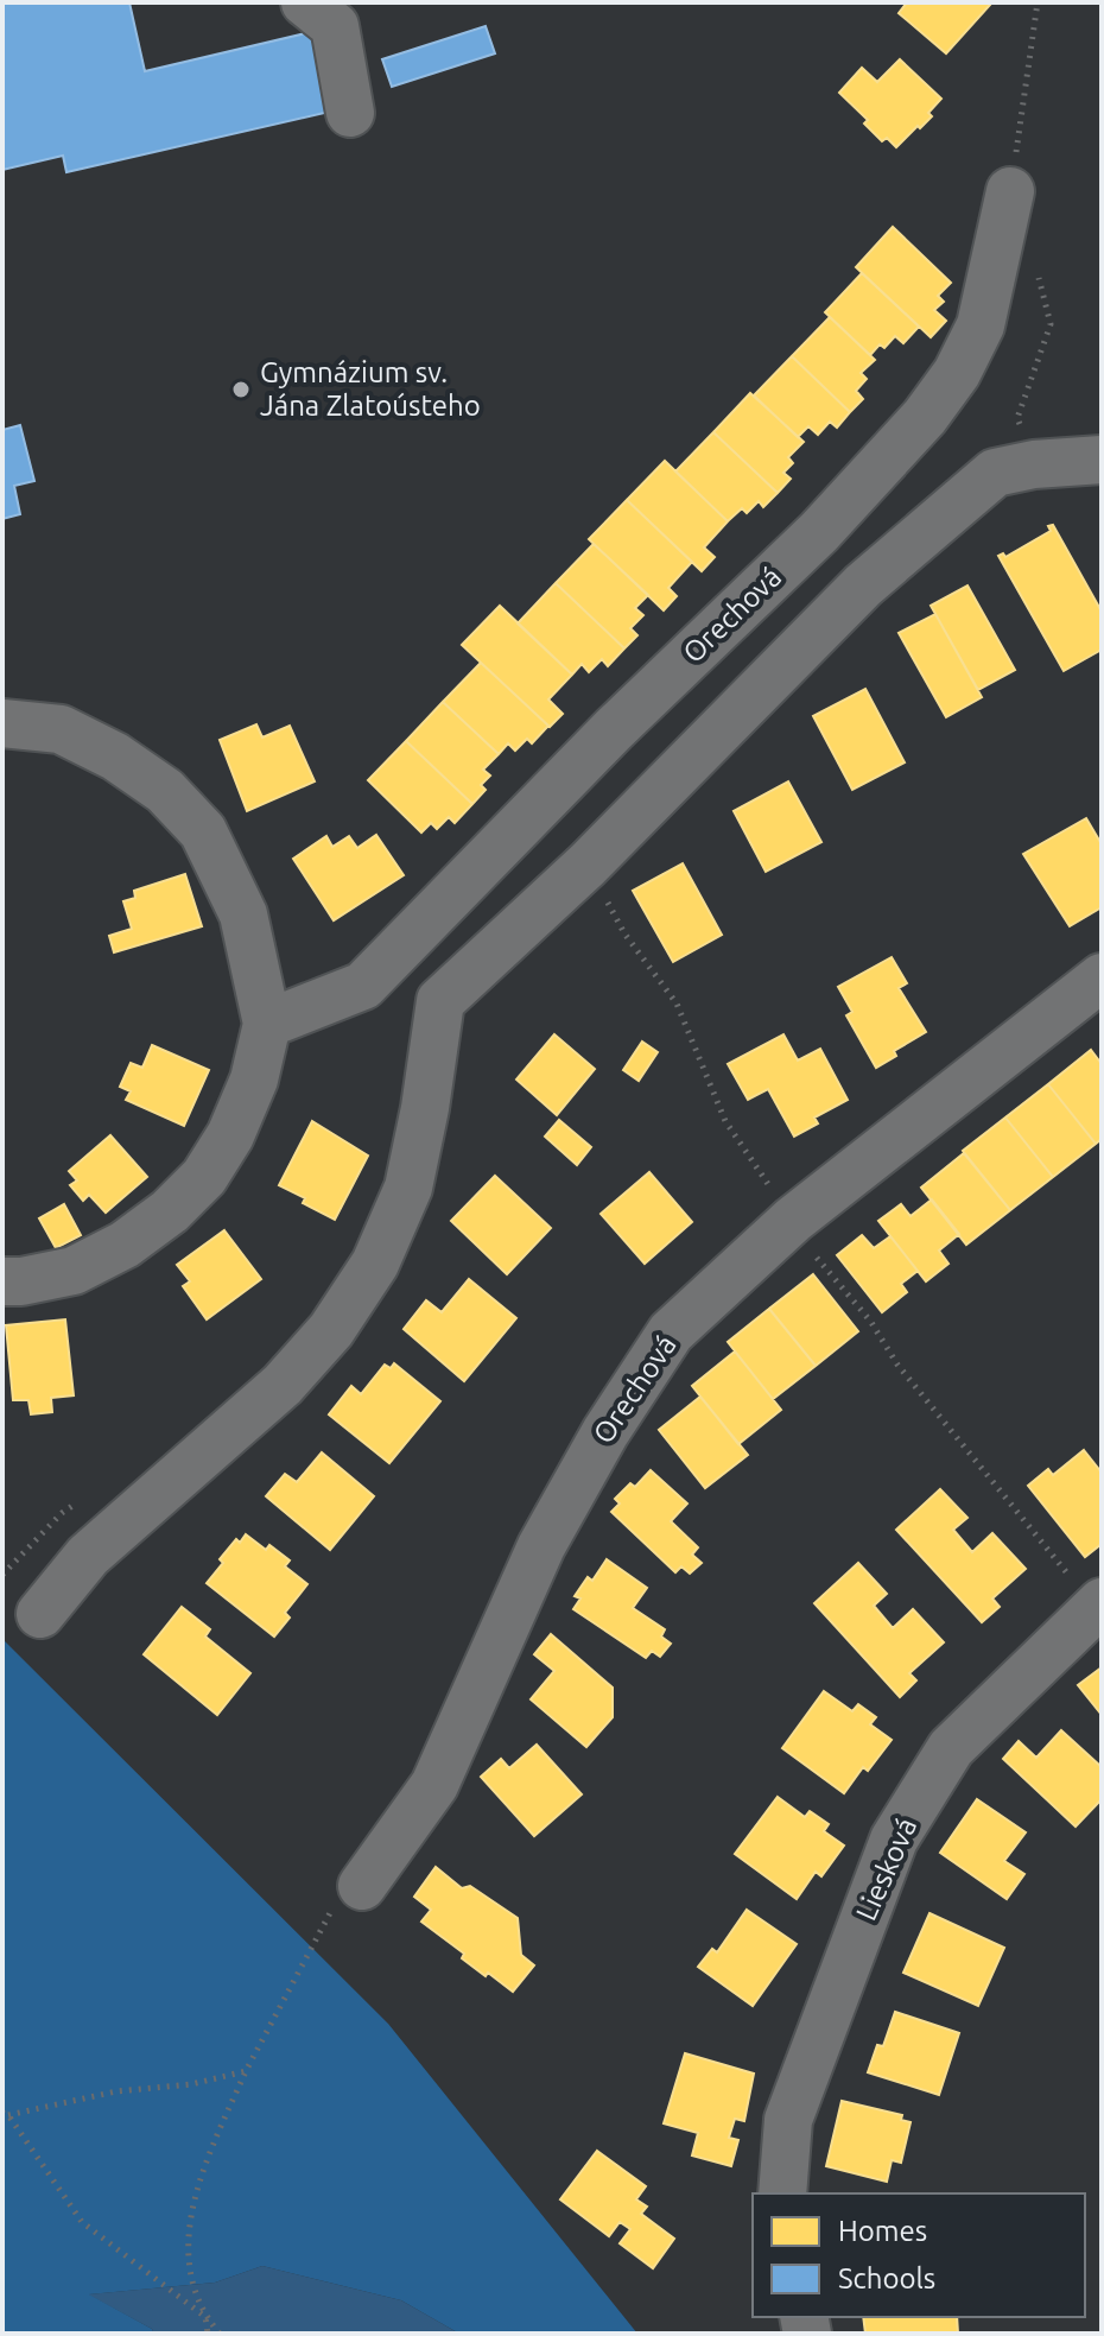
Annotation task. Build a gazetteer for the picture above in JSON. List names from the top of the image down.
{
  "streets": {
    "street": ["Orechová", "Liesková"]
  },
  "places": ["Gymnázium sv. Jána Zlatoústeho"],
  "legend": ["Homes", "Schools"]
}
